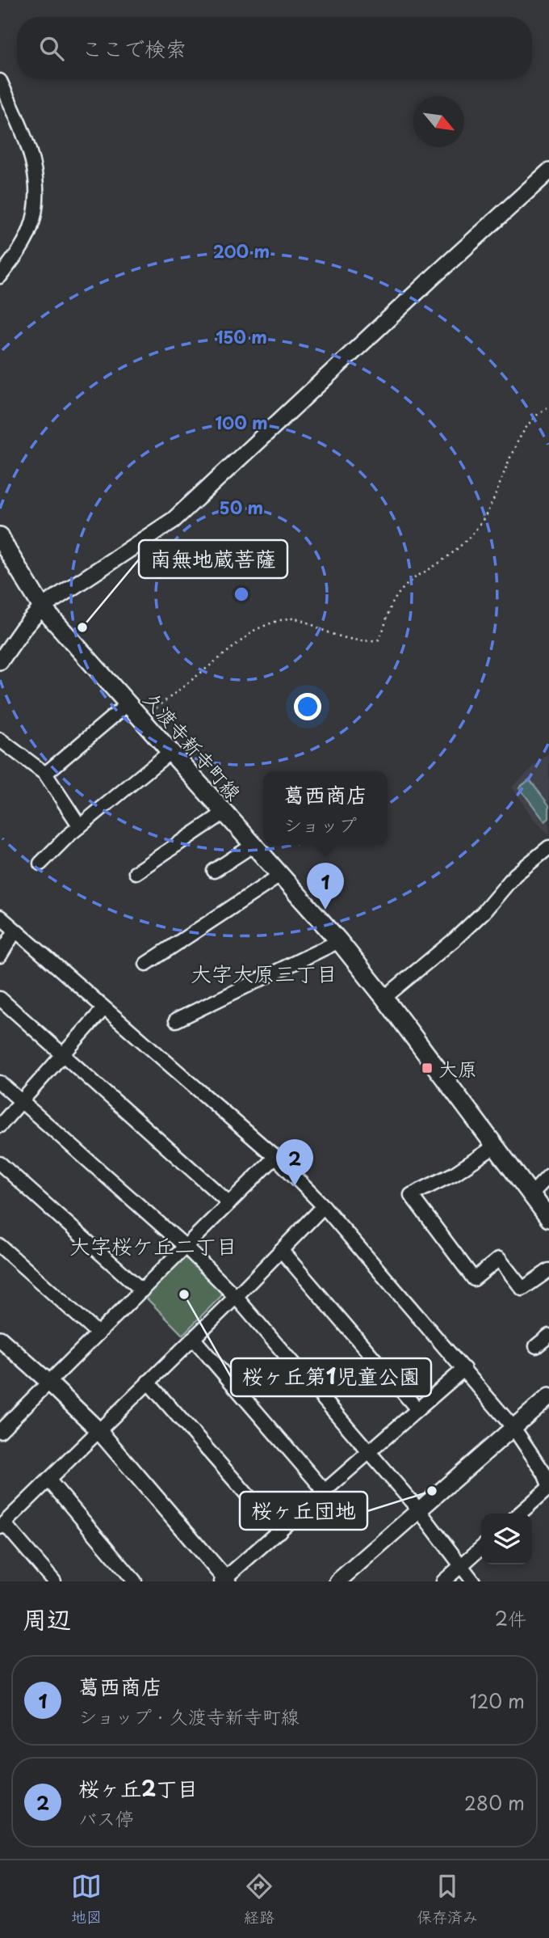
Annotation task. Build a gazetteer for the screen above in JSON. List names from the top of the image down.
{
  "streets": {
    "main road": ["久渡寺新寺町線"]
  },
  "districts": ["大字大原三丁目", "大字桜ケ丘二丁目"],
  "places": {
    "other": ["南無地蔵菩薩", "桜ヶ丘第1児童公園", "桜ヶ丘団地"],
    "transit": ["大原"]
  },
  "north": "bottom right",
  "page": {
    "search": "ここで検索",
    "popup": ["葛西商店", "ショップ"],
    "pins": ["1", "2"],
    "heading": ["周辺", "2件"],
    "list": [
      {
        "mark": "1",
        "name": "葛西商店",
        "note": "ショップ · 久渡寺新寺町線",
        "value": "120 m"
      },
      {
        "mark": "2",
        "name": "桜ヶ丘2丁目",
        "note": "バス停",
        "value": "280 m"
      }
    ],
    "nav": ["地図", "経路", "保存済み"]
  },
  "rings": [
    "200 m",
    "150 m",
    "100 m",
    "50 m"
  ]
}
